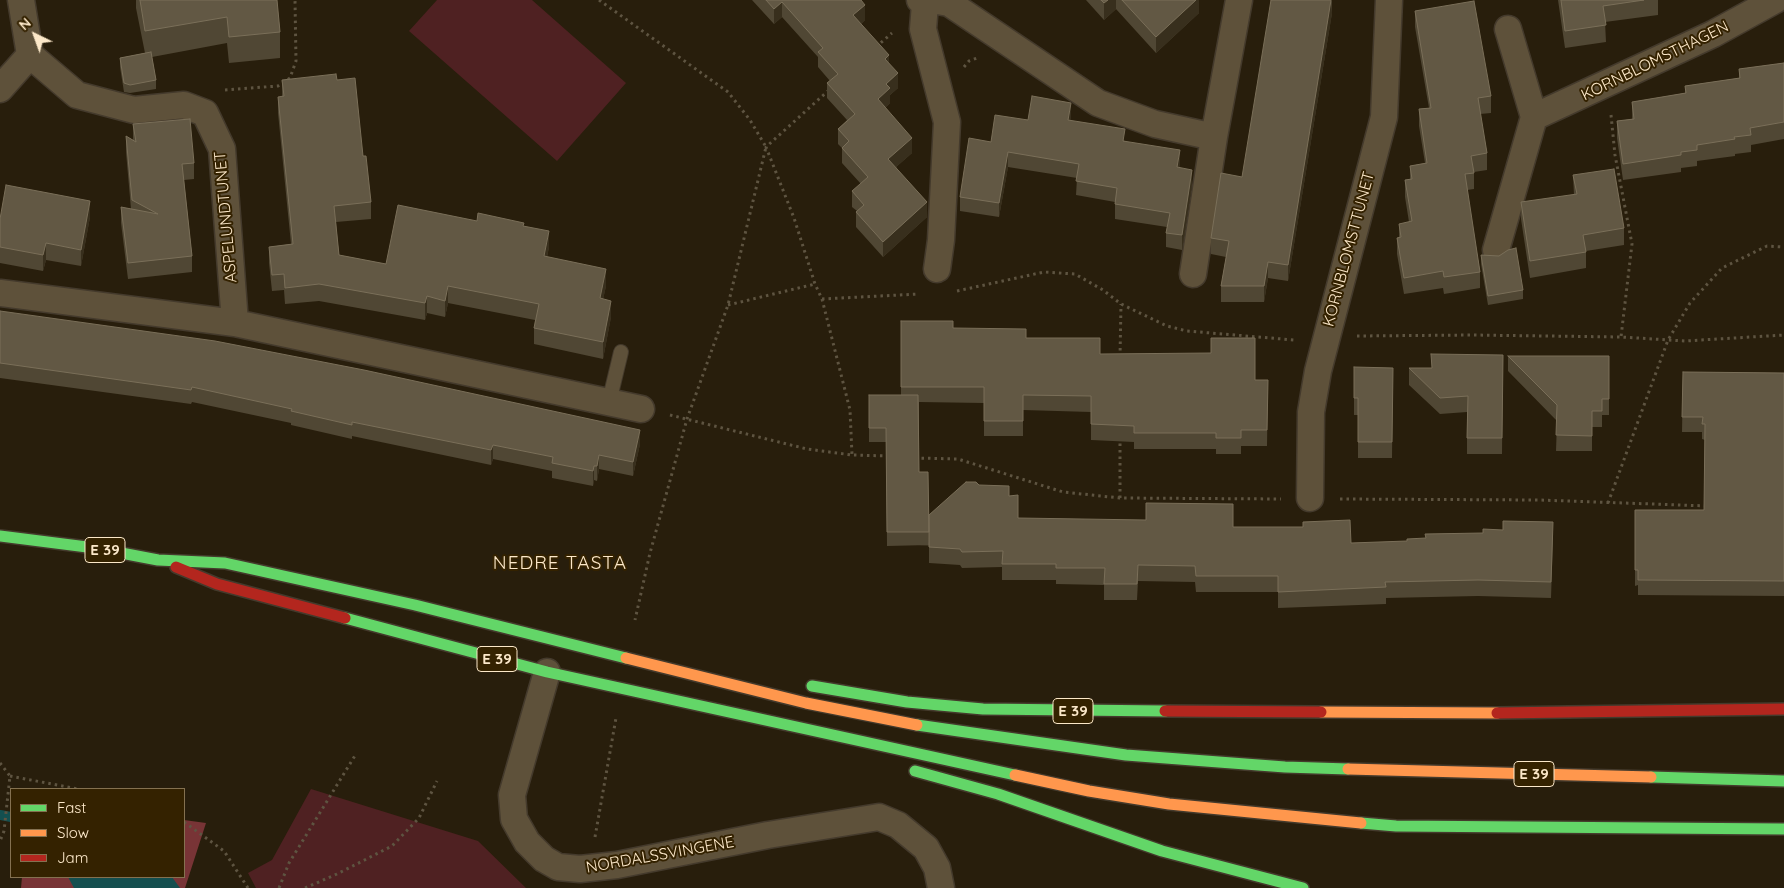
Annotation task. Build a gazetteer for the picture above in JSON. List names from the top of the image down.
{
  "streets": {
    "highway": ["E 39"],
    "street": [
      "KORNBLOMSTHAGEN",
      "ASPELUNDTUNET",
      "KORNBLOMSTTUNET",
      "NORDALSSVINGENE"
    ]
  },
  "crossings": [
    ["E 39", "NORDALSSVINGENE"]
  ],
  "districts": ["NEDRE TASTA"],
  "legend": ["Fast", "Slow", "Jam"],
  "north": "top left"
}
